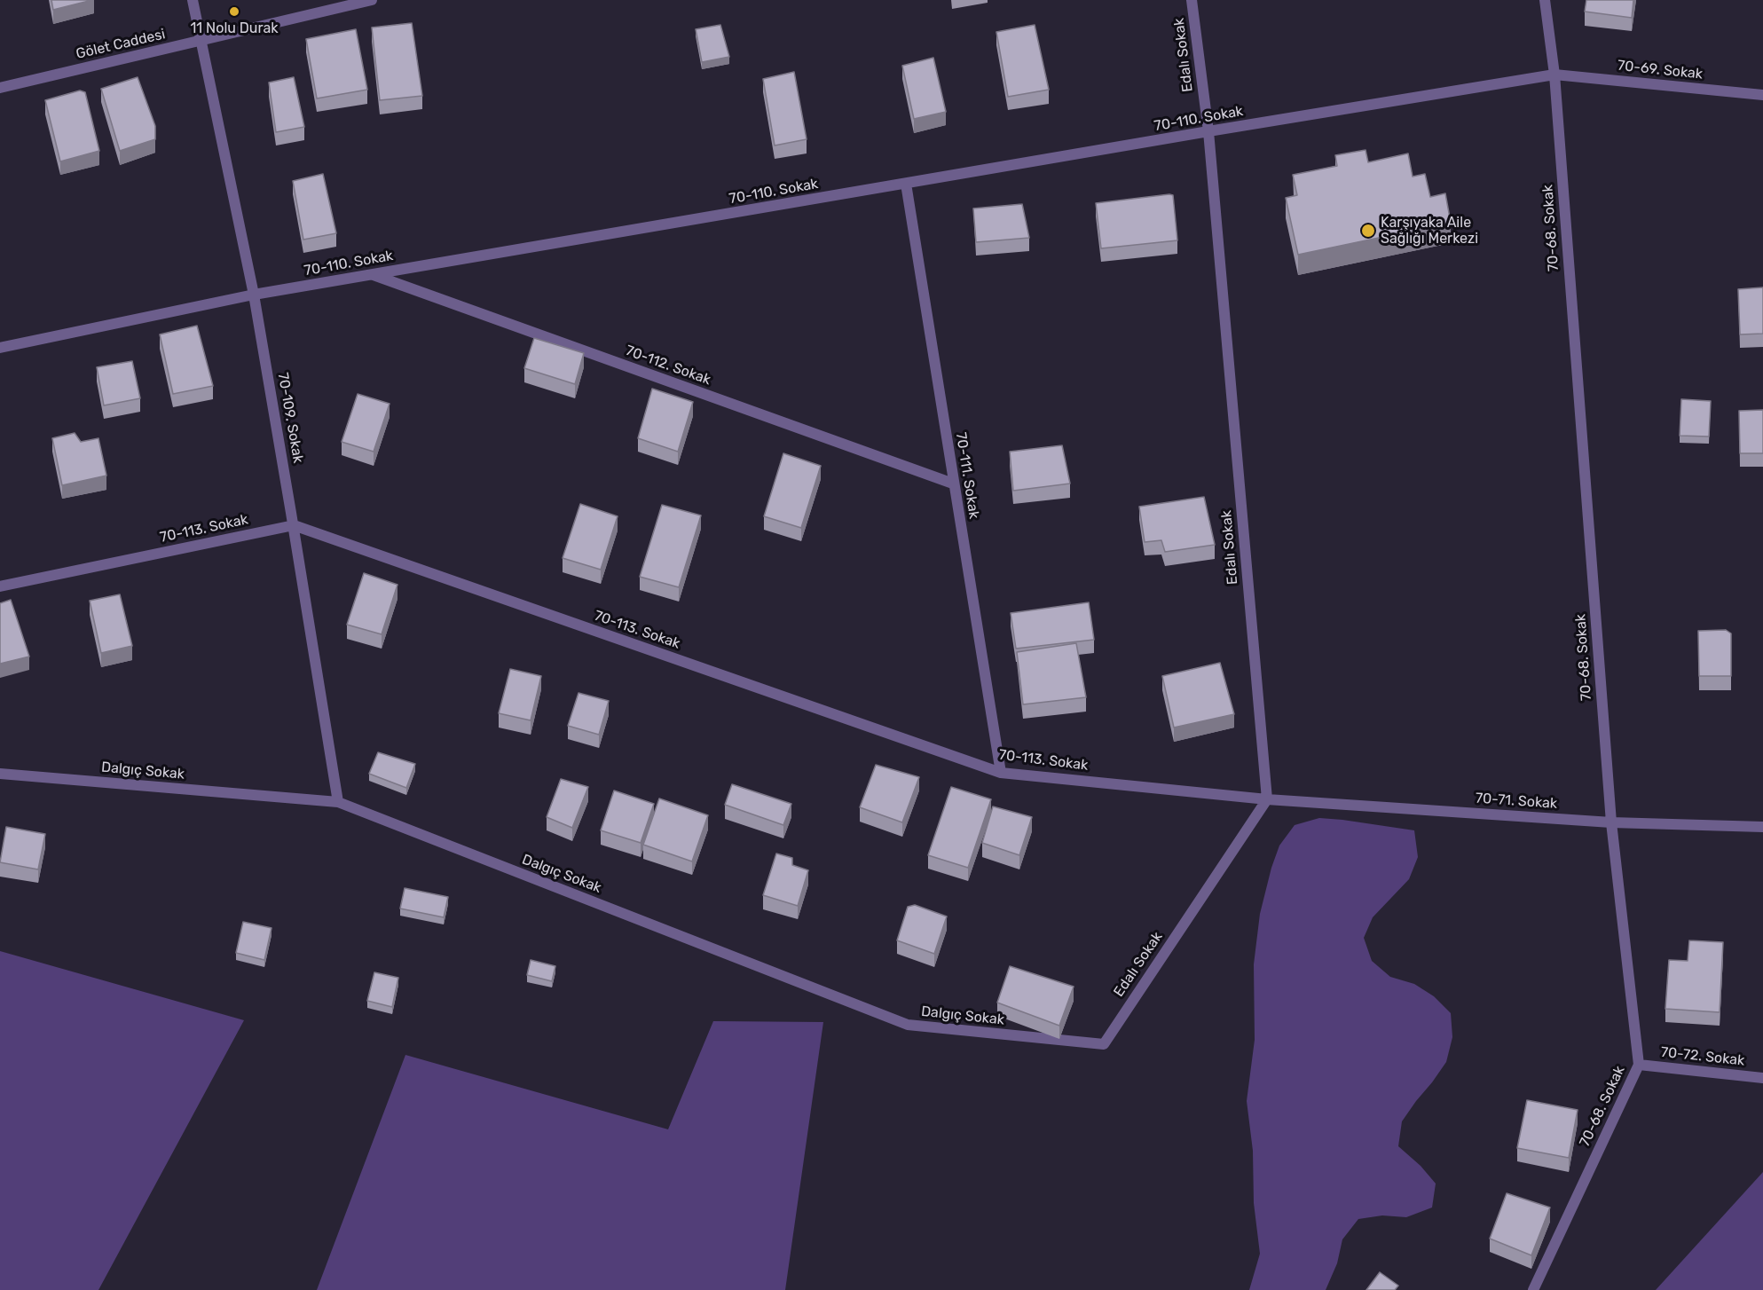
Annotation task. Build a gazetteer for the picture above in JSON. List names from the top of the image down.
{
  "streets": {
    "street": [
      "Gölet Caddesi",
      "Edalı Sokak",
      "70-69. Sokak",
      "70-110. Sokak",
      "70-68. Sokak",
      "70-112. Sokak",
      "70-109. Sokak",
      "70-111. Sokak",
      "70-113. Sokak",
      "Dalgıç Sokak",
      "70-71. Sokak",
      "70-72. Sokak"
    ]
  },
  "crossings": [
    ["Gölet Caddesi", "70-109. Sokak"],
    ["Edalı Sokak", "70-110. Sokak"],
    ["Edalı Sokak", "70-113. Sokak"],
    ["Edalı Sokak", "Dalgıç Sokak"],
    ["Edalı Sokak", "70-71. Sokak"],
    ["70-69. Sokak", "70-110. Sokak"],
    ["70-69. Sokak", "70-68. Sokak"],
    ["70-110. Sokak", "70-68. Sokak"],
    ["70-110. Sokak", "70-112. Sokak"],
    ["70-110. Sokak", "70-109. Sokak"],
    ["70-110. Sokak", "70-111. Sokak"],
    ["70-68. Sokak", "70-71. Sokak"],
    ["70-68. Sokak", "70-72. Sokak"],
    ["70-112. Sokak", "70-111. Sokak"],
    ["70-109. Sokak", "70-113. Sokak"],
    ["70-109. Sokak", "Dalgıç Sokak"],
    ["70-111. Sokak", "70-113. Sokak"],
    ["70-113. Sokak", "70-71. Sokak"]
  ],
  "places": ["11 Nolu Durak", "Karşıyaka Aile Sağlığı Merkezi"]
}
